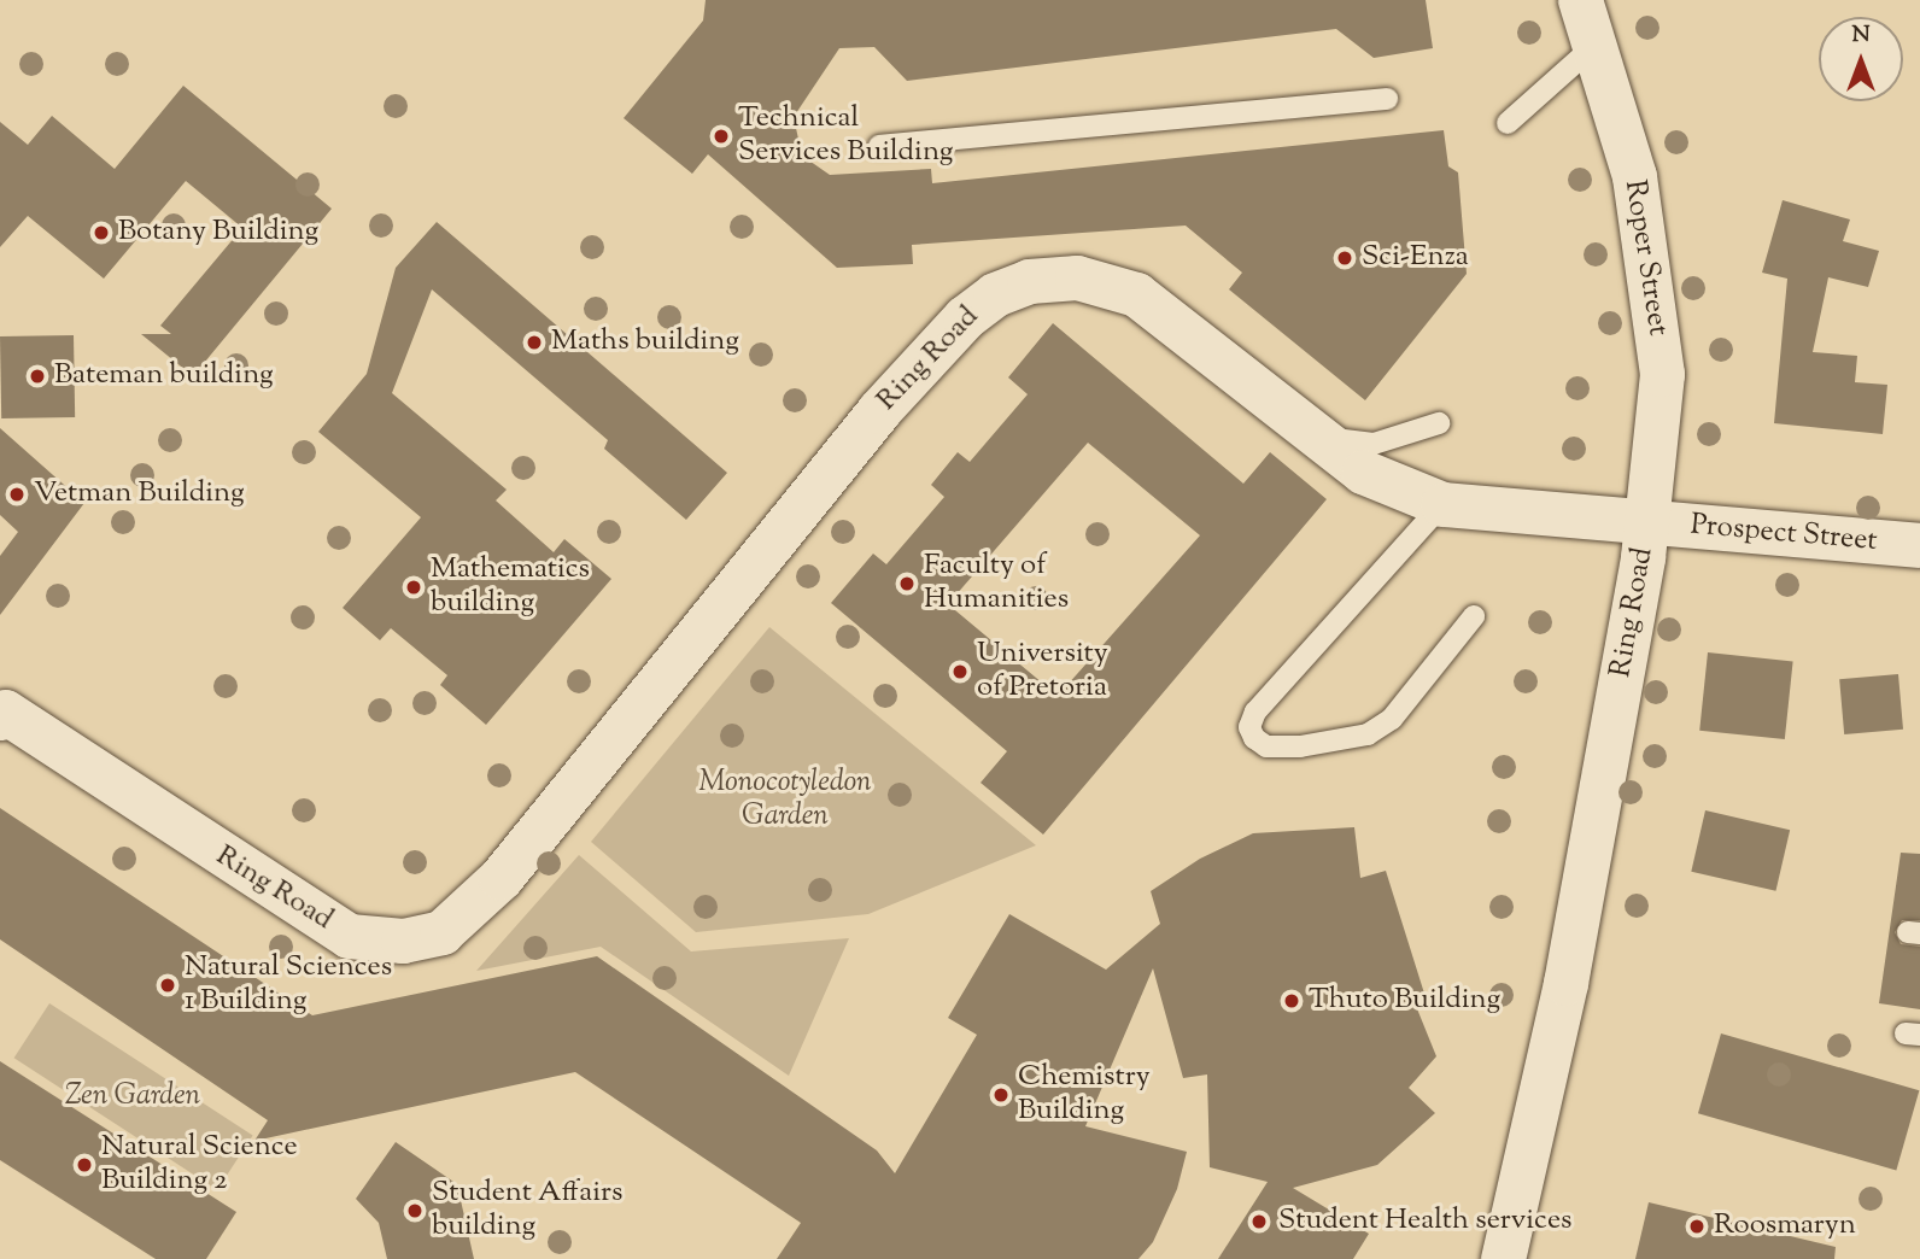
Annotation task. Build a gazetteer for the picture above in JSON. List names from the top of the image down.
{
  "streets": {
    "street": ["Roper Street", "Ring Road", "Prospect Street"]
  },
  "crossings": [
    ["Roper Street", "Ring Road"],
    ["Roper Street", "Prospect Street"],
    ["Ring Road", "Prospect Street"]
  ],
  "parks": ["Monocotyledon Garden", "Zen Garden"],
  "places": [
    "Technical Services Building",
    "Botany Building",
    "Sci-Enza",
    "Maths building",
    "Bateman building",
    "Vetman Building",
    "Faculty of Humanities",
    "Mathematics building",
    "University of Pretoria",
    "Natural Sciences 1 Building",
    "Thuto Building",
    "Chemistry Building",
    "Natural Science Building 2",
    "Student Affairs building",
    "Student Health services",
    "Roosmaryn"
  ],
  "north": "top"
}
